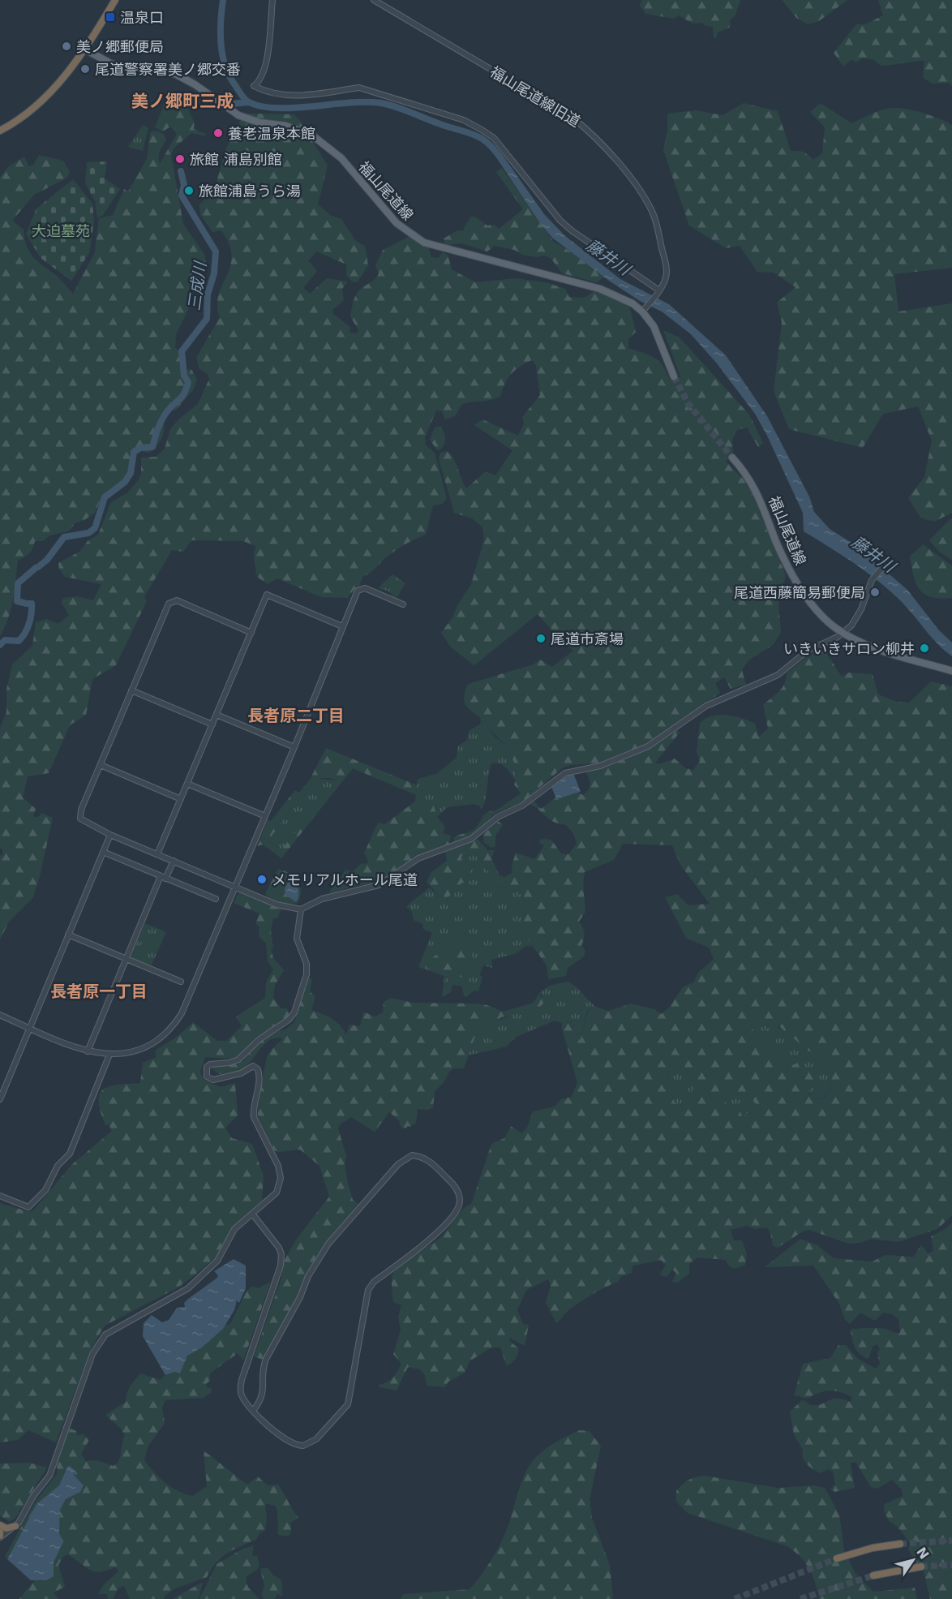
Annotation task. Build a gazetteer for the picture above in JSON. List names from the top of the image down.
{
  "streets": {
    "main road": ["福山尾道線"],
    "street": ["福山尾道線旧道"]
  },
  "crossings": [
    ["福山尾道線旧道", "福山尾道線"]
  ],
  "districts": ["美ノ郷町三成", "長者原二丁目", "長者原一丁目"],
  "water": ["藤井川", "三成川"],
  "parks": ["大迫墓苑"],
  "places": {
    "transit": ["温泉口"],
    "other": [
      "美ノ郷郵便局",
      "尾道警察署美ノ郷交番",
      "養老温泉本館",
      "旅館 浦島別館",
      "旅館浦島うら湯",
      "尾道西藤簡易郵便局",
      "尾道市斎場",
      "いきいきサロン柳井",
      "メモリアルホール尾道"
    ]
  },
  "north": "top right"
}
